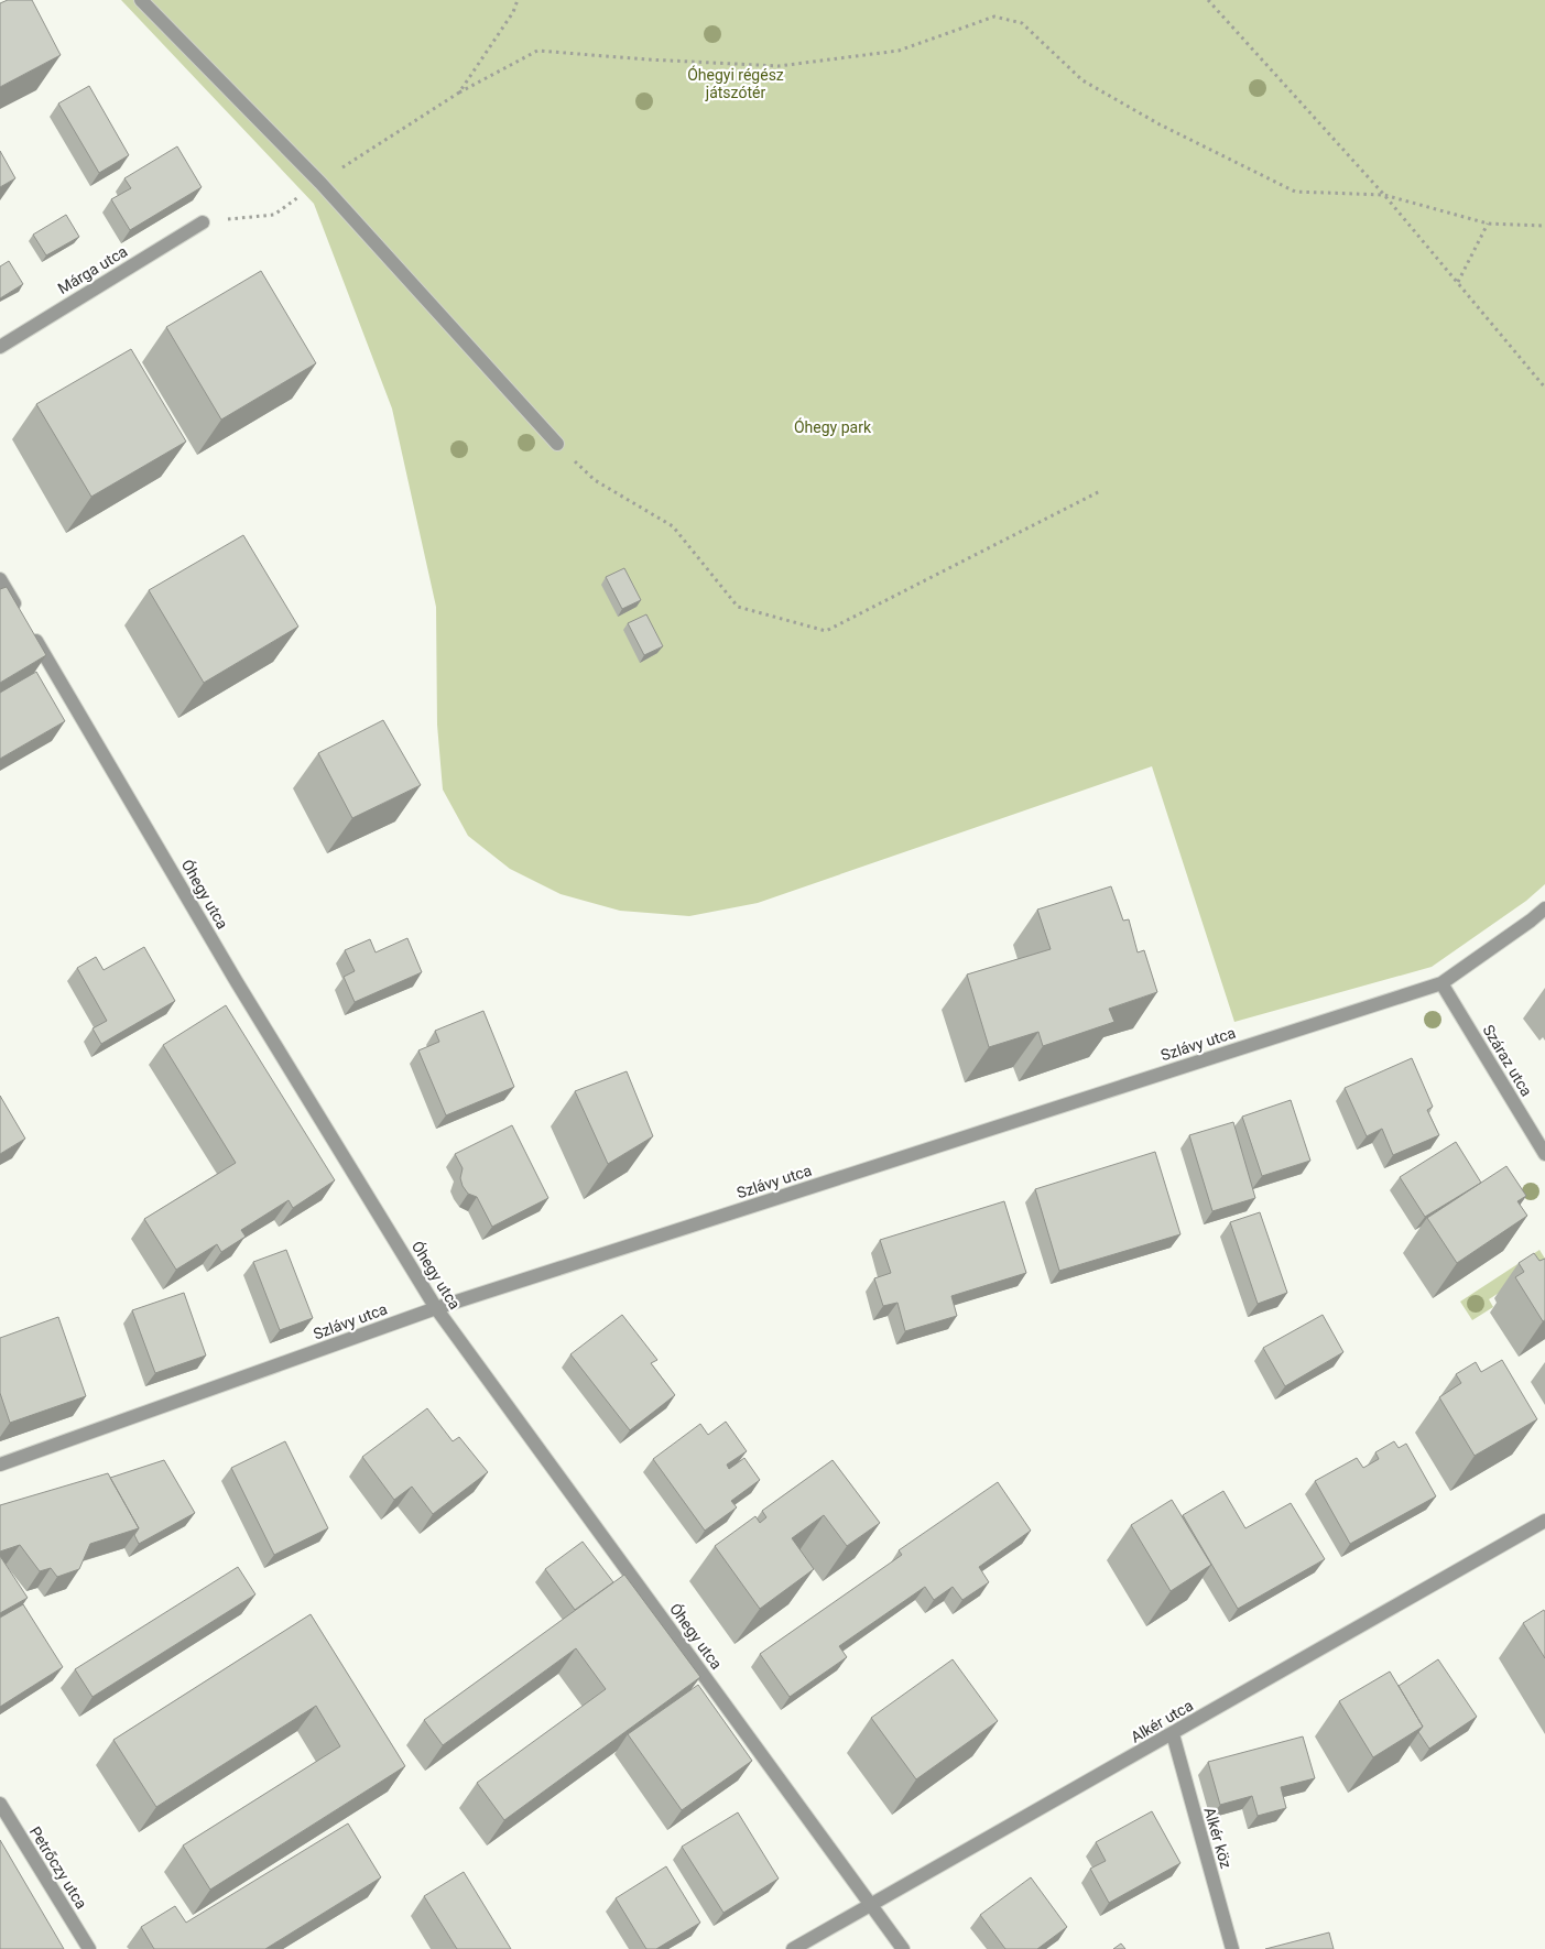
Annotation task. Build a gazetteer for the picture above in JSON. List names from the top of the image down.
{
  "streets": {
    "street": [
      "Márga utca",
      "Óhegy utca",
      "Szlávy utca",
      "Száraz utca",
      "Alkér utca",
      "Alkér köz",
      "Petrőczy utca"
    ]
  },
  "crossings": [
    ["Óhegy utca", "Szlávy utca"],
    ["Óhegy utca", "Alkér utca"],
    ["Szlávy utca", "Száraz utca"],
    ["Alkér utca", "Alkér köz"]
  ],
  "parks": ["Óhegyi régész játszótér", "Óhegy park"]
}
